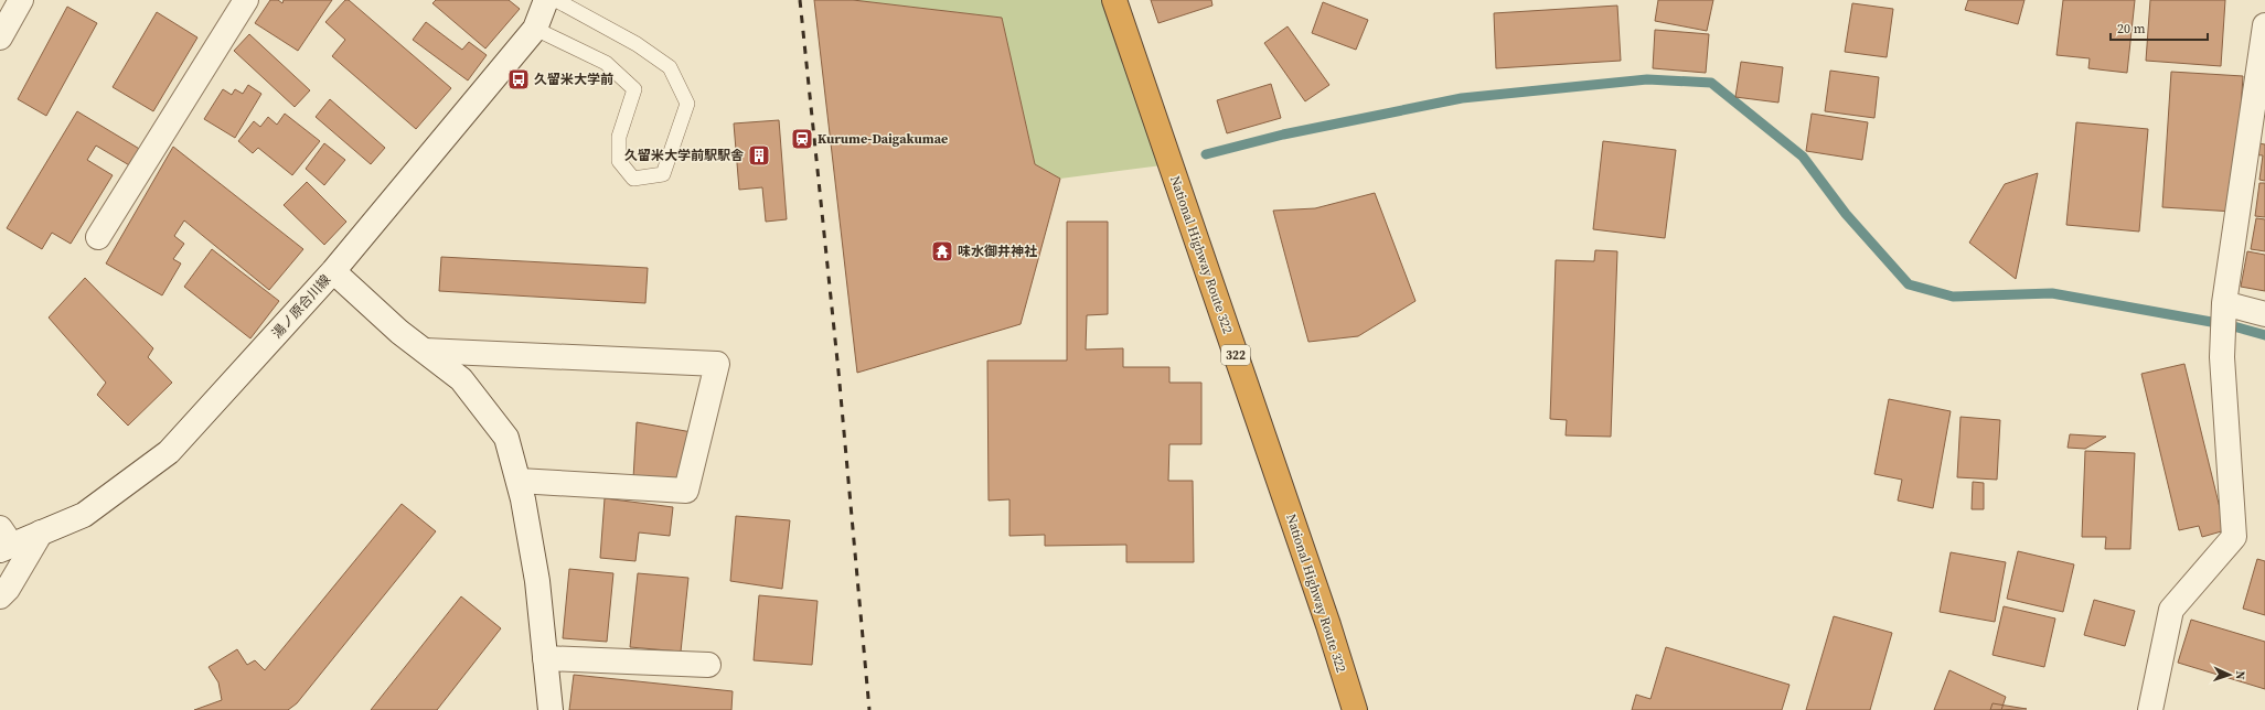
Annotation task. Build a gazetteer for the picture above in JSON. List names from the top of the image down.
{
  "streets": {
    "highway": ["National Highway Route 322", "322"],
    "street": ["湯ノ原合川線"]
  },
  "places": {
    "bus stop": ["久留米大学前"],
    "station": ["Kurume-Daigakumae"],
    "building": ["久留米大学前駅駅舎"],
    "temple": ["味水御井神社"]
  },
  "scale_bar": "20 m",
  "north": "right"
}
